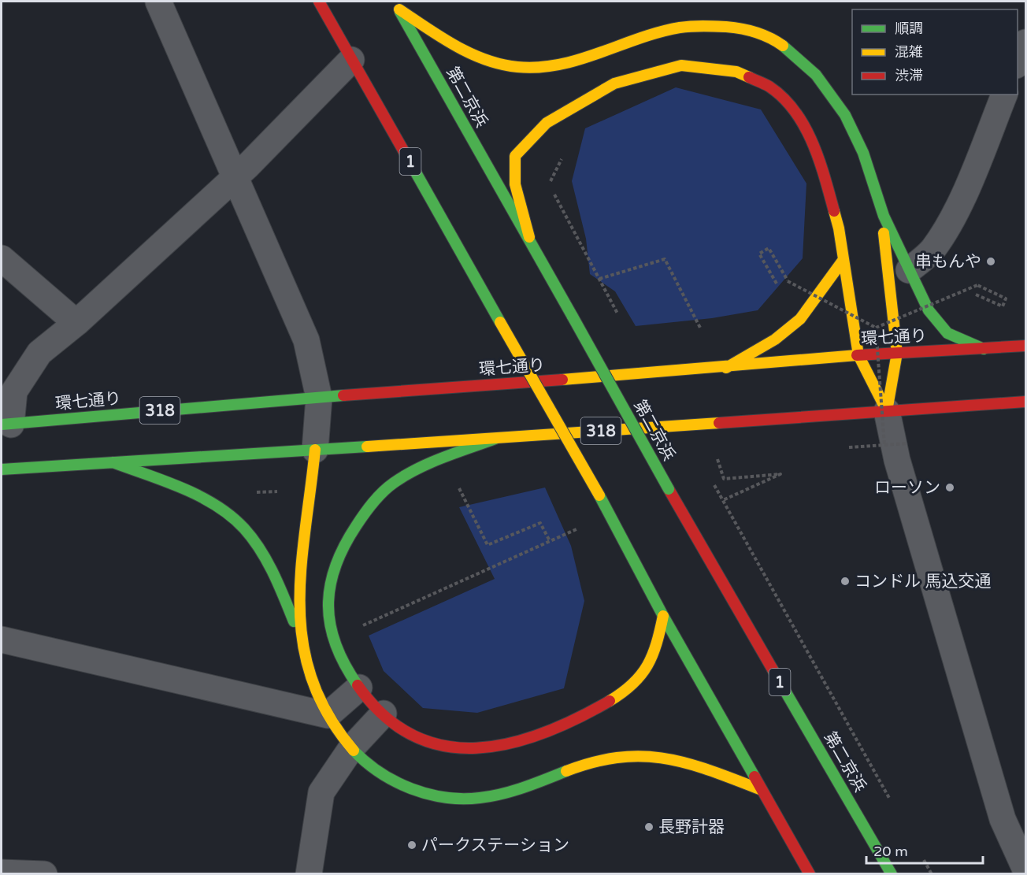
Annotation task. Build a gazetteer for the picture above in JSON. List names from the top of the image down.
{
  "streets": {
    "main road": [
      "第二京浜",
      "1",
      "環七通り",
      "318"
    ]
  },
  "places": [
    "串もんや",
    "ローソン",
    "コンドル 馬込交通",
    "長野計器",
    "パークステーション"
  ],
  "legend": ["順調", "混雑", "渋滞"],
  "scale_bar": "20 m"
}
